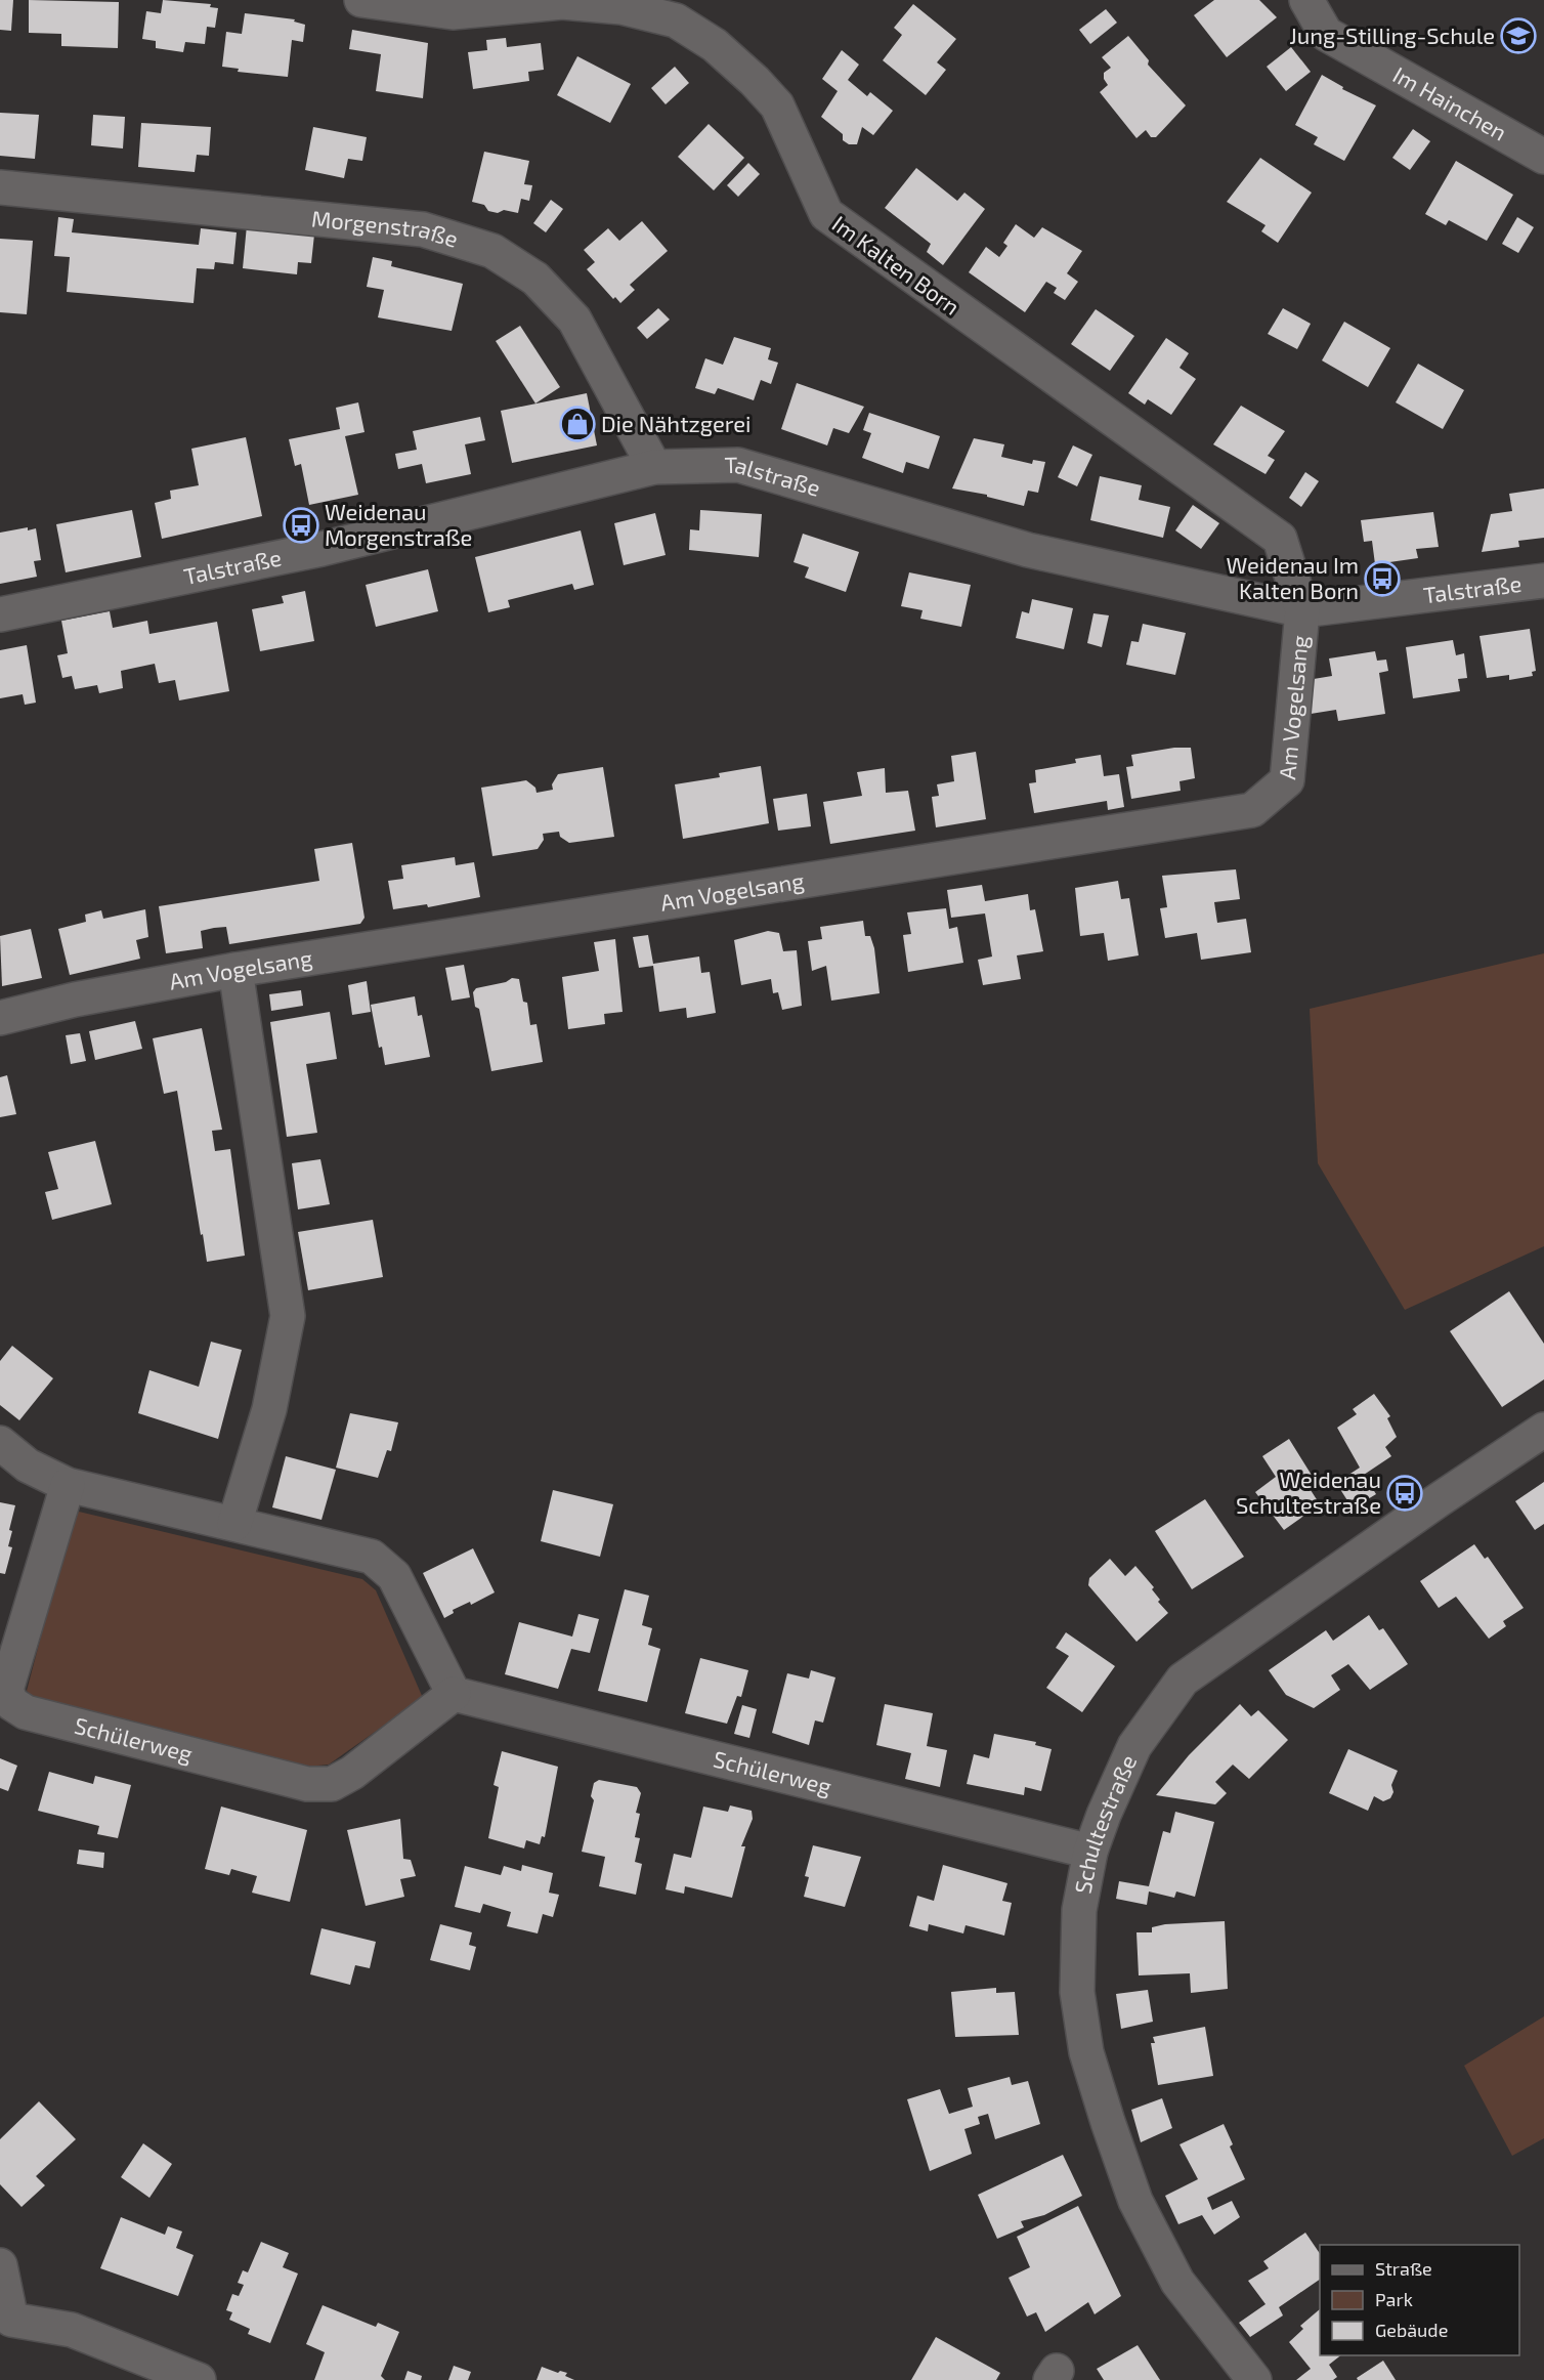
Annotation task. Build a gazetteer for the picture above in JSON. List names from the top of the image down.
{
  "streets": {
    "street": [
      "Im Hainchen",
      "Morgenstraße",
      "Im Kalten Born",
      "Talstraße",
      "Am Vogelsang",
      "Schülerweg",
      "Schultestraße"
    ]
  },
  "crossings": [
    ["Morgenstraße", "Talstraße"],
    ["Im Kalten Born", "Talstraße"],
    ["Im Kalten Born", "Am Vogelsang"],
    ["Talstraße", "Am Vogelsang"],
    ["Schülerweg", "Schultestraße"]
  ],
  "places": {
    "school or university": ["Jung-Stilling-Schule"],
    "shop": ["Die Nähtzgerei"],
    "bus stop": ["Weidenau Morgenstraße", "Weidenau Im Kalten Born", "Weidenau Schultestraße"]
  },
  "legend": ["Straße", "Park", "Gebäude"]
}
